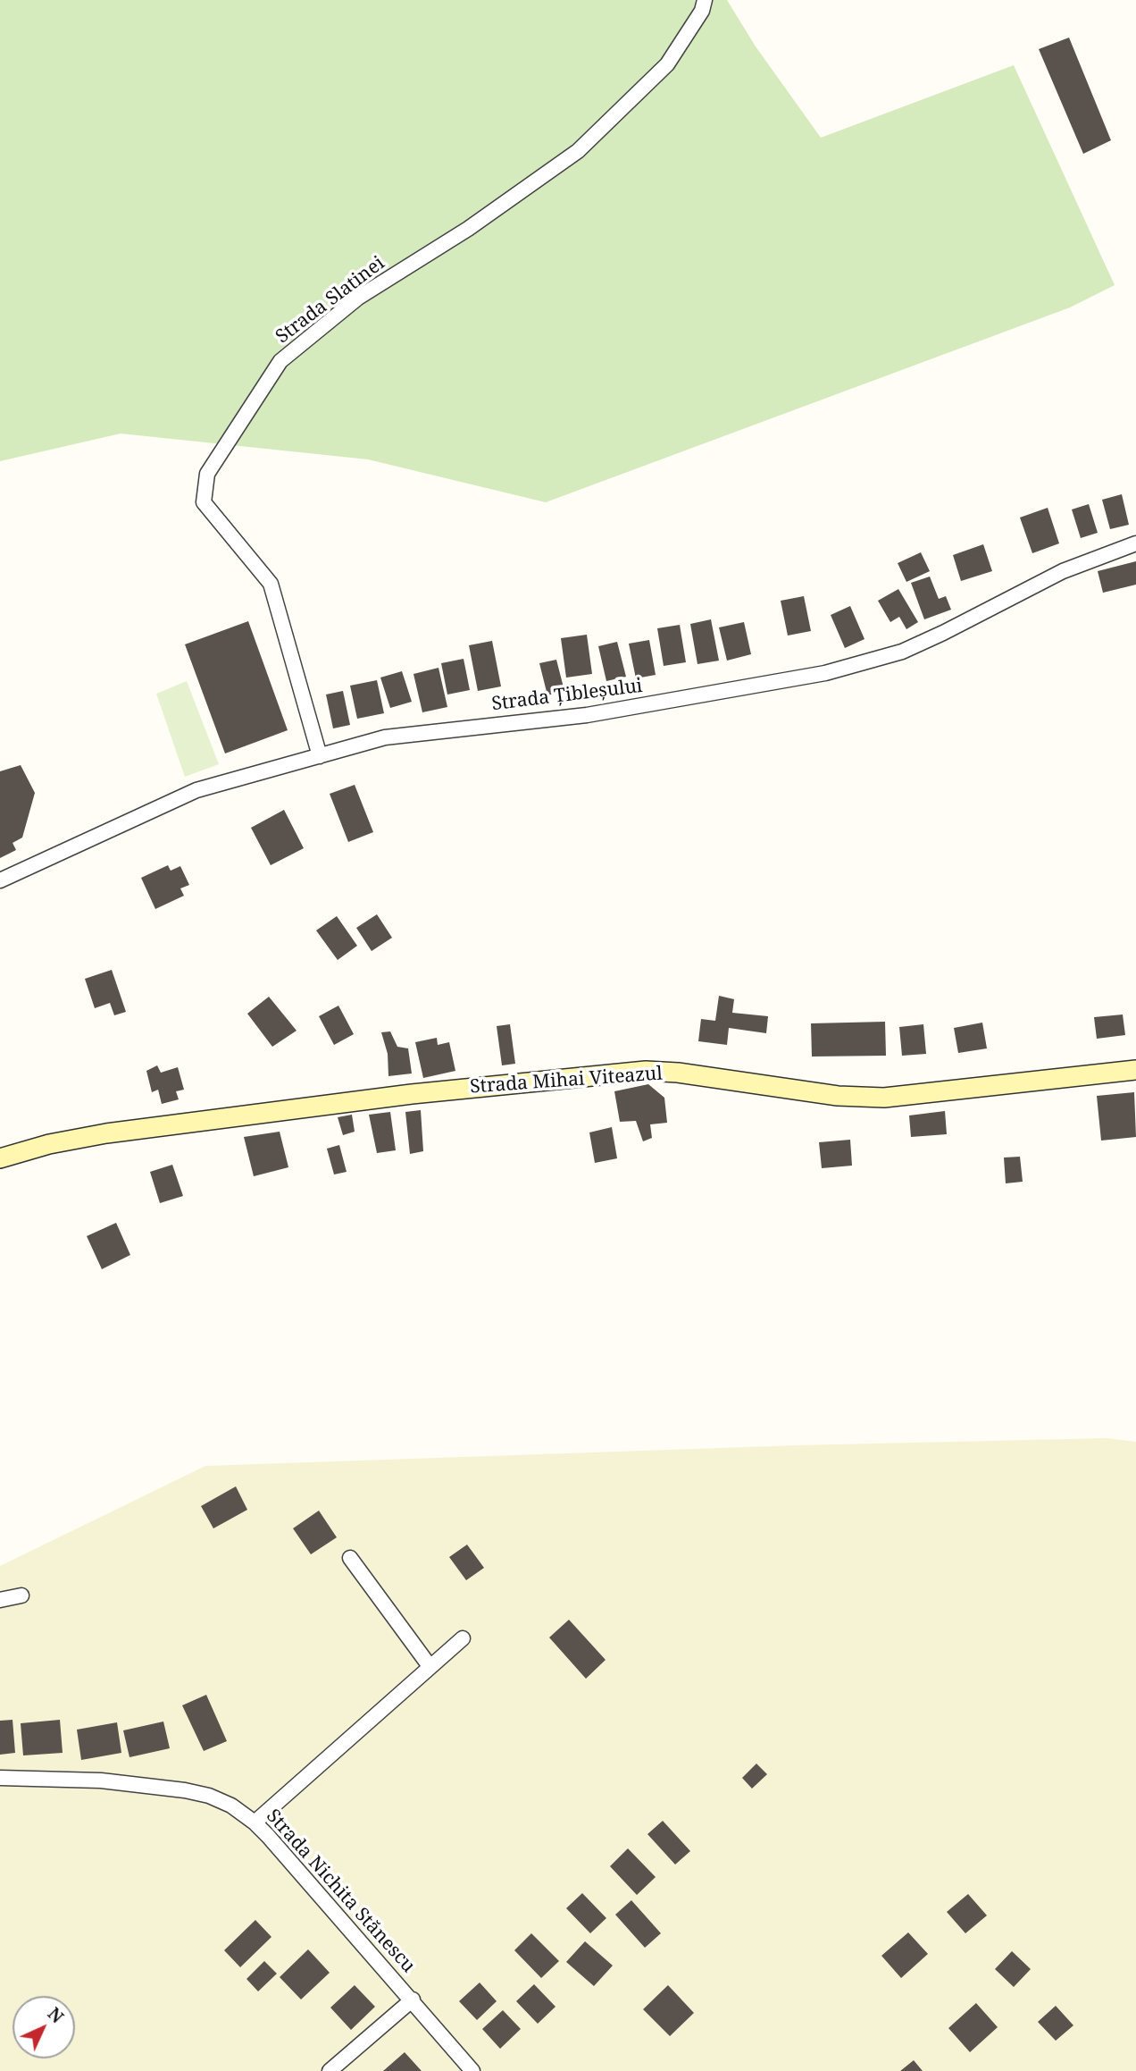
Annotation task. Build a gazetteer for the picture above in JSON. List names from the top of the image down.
{
  "streets": {
    "main road": ["Strada Mihai Viteazul"],
    "street": ["Strada Slatinei", "Strada Țibleșului", "Strada Nichita Stănescu"]
  },
  "crossings": [
    ["Strada Slatinei", "Strada Țibleșului"]
  ],
  "north": "top right"
}
